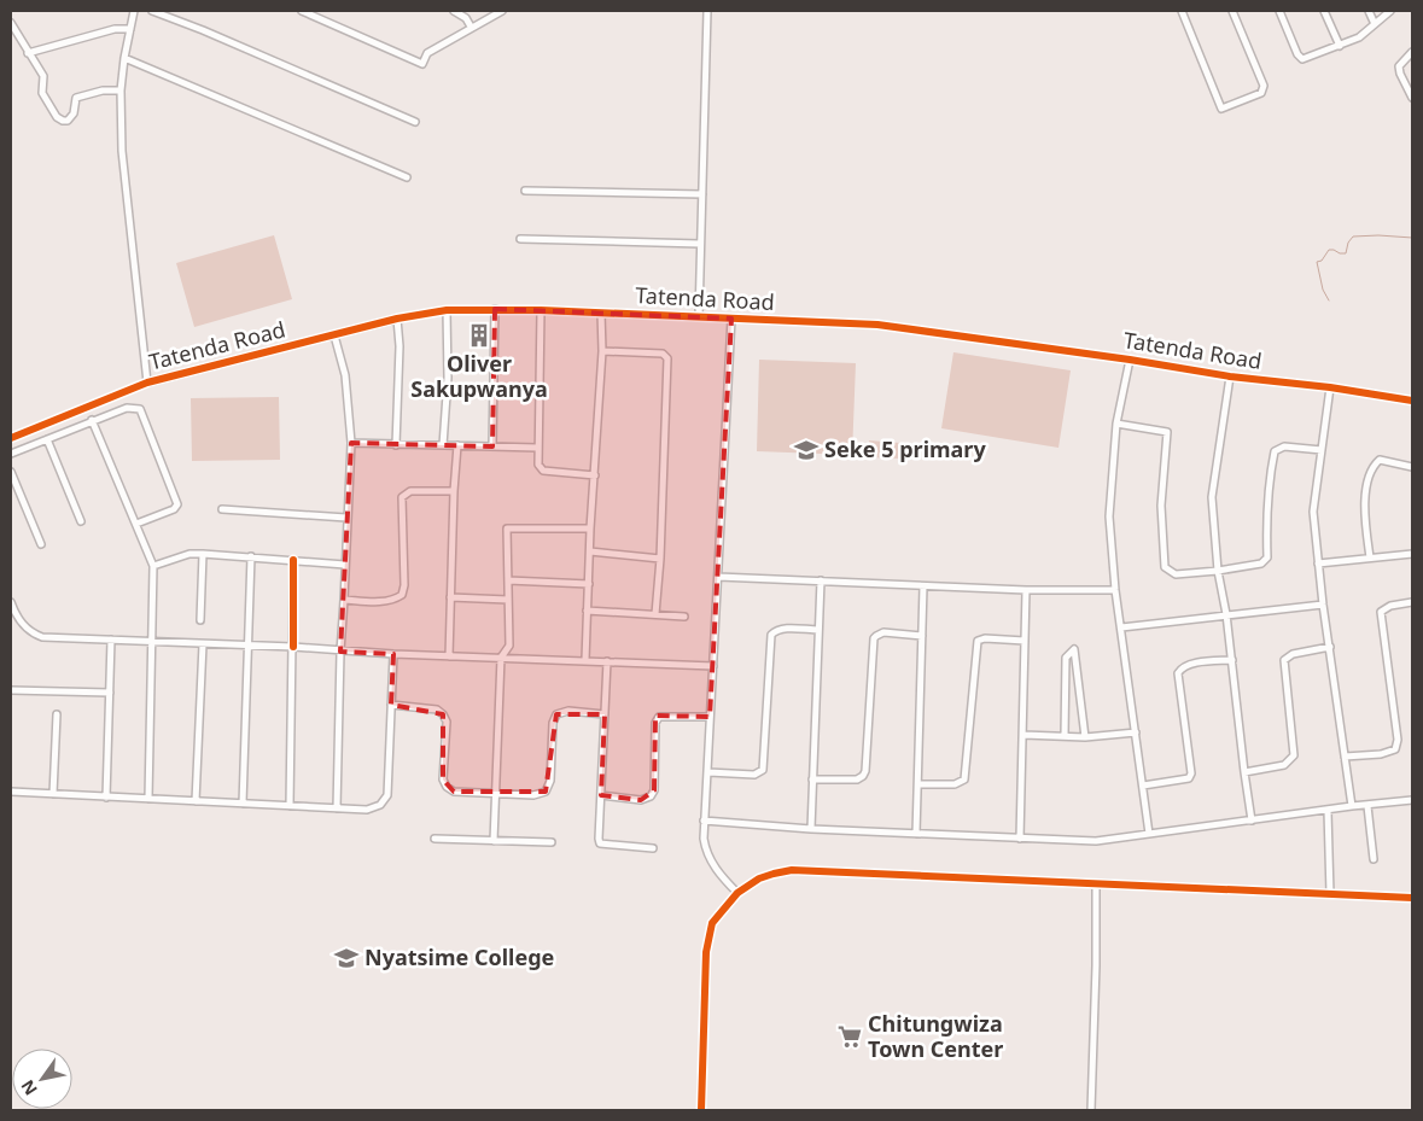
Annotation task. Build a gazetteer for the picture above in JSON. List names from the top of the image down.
{
  "streets": {
    "street": ["Tatenda Road"]
  },
  "places": {
    "building": ["Oliver Sakupwanya"],
    "school or university": ["Seke 5 primary", "Nyatsime College"],
    "supermarket": ["Chitungwiza Town Center"]
  },
  "north": "bottom left"
}
